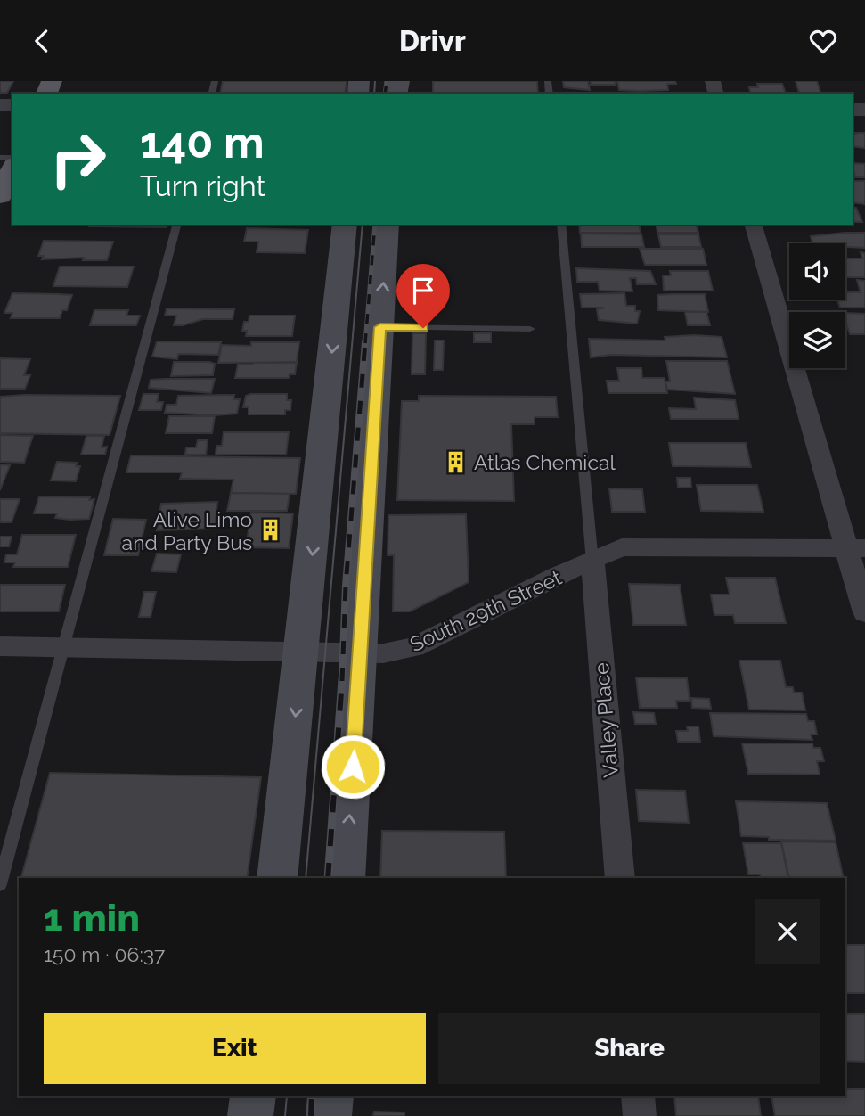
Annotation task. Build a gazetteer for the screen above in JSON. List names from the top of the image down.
{
  "streets": {
    "street": ["South 29th Street", "Valley Place"]
  },
  "crossings": [
    ["South 29th Street", "Valley Place"]
  ],
  "places": {
    "building": ["Atlas Chemical", "Alive Limo and Party Bus"]
  },
  "page": {
    "header": "Drivr",
    "turn": ["140 m", "Turn right"],
    "heading": ["1 min", "150 m · 06:37"],
    "buttons": ["Exit", "Share"]
  }
}
